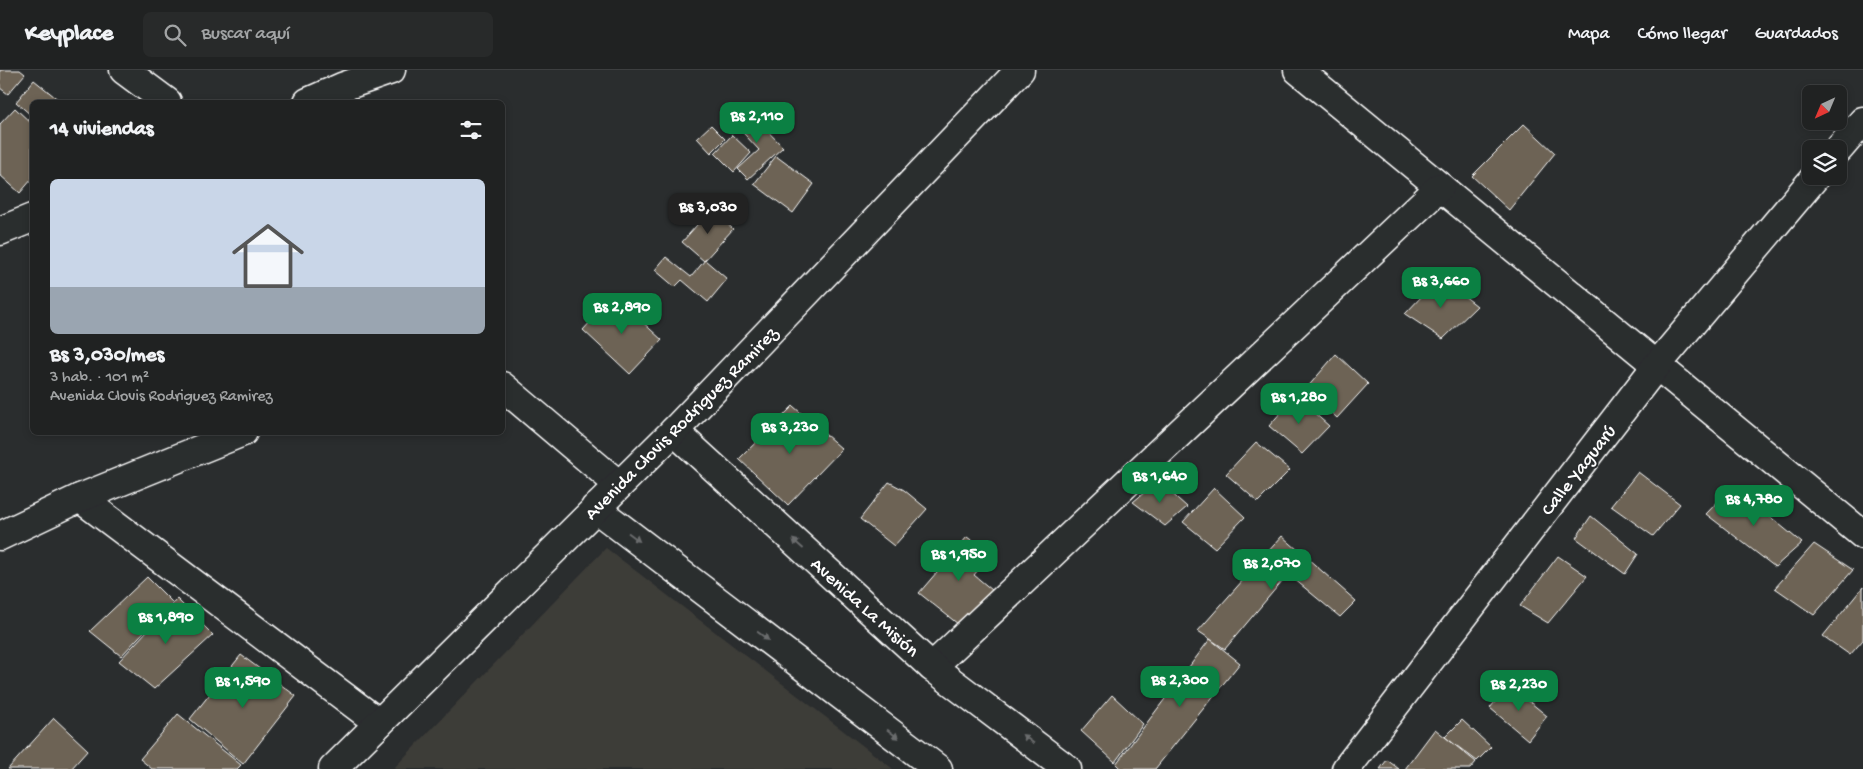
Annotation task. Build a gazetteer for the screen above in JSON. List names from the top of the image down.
{
  "streets": {
    "street": ["Avenida Clovis Rodriguez Ramirez", "Calle Yaguarú", "Avenida La Misión"]
  },
  "crossings": [
    ["Avenida Clovis Rodriguez Ramirez", "Avenida La Misión"]
  ],
  "north": "bottom left",
  "page": {
    "header": "Keyplace",
    "search": "Buscar aquí",
    "nav": ["Mapa", "Cómo llegar", "Guardados"],
    "heading": "14 viviendas",
    "price": [
      "Bs 2,110",
      "Bs 3,030",
      "Bs 3,660",
      "Bs 2,890",
      "Bs 1,280",
      "Bs 3,230",
      "Bs 1,640",
      "Bs 4,780",
      "Bs 1,950",
      "Bs 2,070",
      "Bs 1,890",
      "Bs 2,300",
      "Bs 1,590",
      "Bs 2,230"
    ],
    "list": [
      {
        "name": "Bs 3,030/mes",
        "note": "3 hab. · 101 m² · Avenida Clovis Rodriguez Ramirez"
      }
    ]
  }
}
